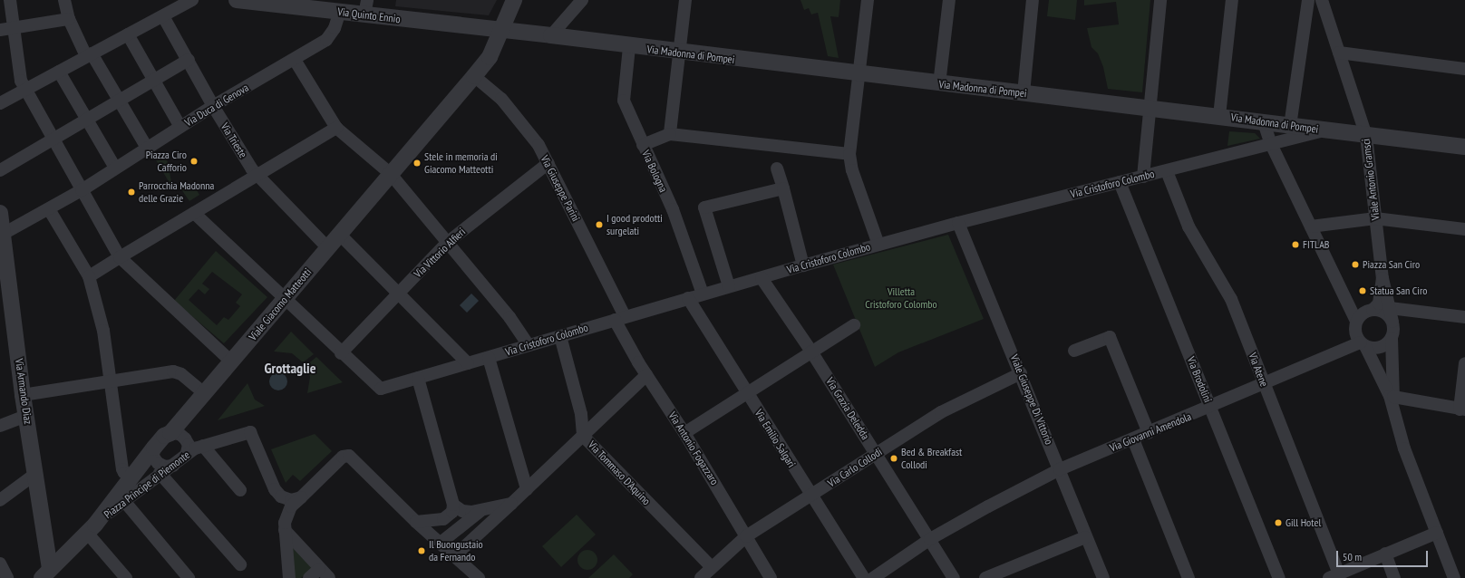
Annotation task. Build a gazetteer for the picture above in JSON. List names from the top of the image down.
{
  "streets": {
    "street": [
      "Via Quinto Ennio",
      "Via Madonna di Pompei",
      "Via Duca di Genova",
      "Via Trieste",
      "Via Bologna",
      "Viale Antonio Gramsci",
      "Via Cristoforo Colombo",
      "Via Giuseppe Parini",
      "Via Vittorio Alfieri",
      "Viale Giacomo Matteotti",
      "Via Atene",
      "Via Brodolini",
      "Via Armando Diaz",
      "Viale Giuseppe Di Vittorio",
      "Via Grazia Deledda",
      "Via Giovanni Amendola",
      "Via Emilio Salgari",
      "Via Antonio Fogazzaro",
      "Via Carlo Collodi",
      "Via Tommaso D'Aquino",
      "Piazza Principe di Piemonte"
    ]
  },
  "crossings": [
    ["Via Quinto Ennio", "Via Madonna di Pompei"],
    ["Via Quinto Ennio", "Via Duca di Genova"],
    ["Via Quinto Ennio", "Viale Giacomo Matteotti"],
    ["Via Madonna di Pompei", "Via Bologna"],
    ["Via Madonna di Pompei", "Viale Antonio Gramsci"],
    ["Via Madonna di Pompei", "Via Cristoforo Colombo"],
    ["Via Madonna di Pompei", "Viale Giacomo Matteotti"],
    ["Via Duca di Genova", "Via Trieste"],
    ["Via Duca di Genova", "Via Armando Diaz"],
    ["Via Trieste", "Viale Giacomo Matteotti"],
    ["Via Bologna", "Via Cristoforo Colombo"],
    ["Viale Antonio Gramsci", "Via Giovanni Amendola"],
    ["Via Cristoforo Colombo", "Via Giuseppe Parini"],
    ["Via Cristoforo Colombo", "Via Vittorio Alfieri"],
    ["Via Cristoforo Colombo", "Via Atene"],
    ["Via Cristoforo Colombo", "Via Brodolini"],
    ["Via Cristoforo Colombo", "Viale Giuseppe Di Vittorio"],
    ["Via Cristoforo Colombo", "Via Grazia Deledda"],
    ["Via Cristoforo Colombo", "Via Emilio Salgari"],
    ["Via Cristoforo Colombo", "Via Antonio Fogazzaro"],
    ["Via Cristoforo Colombo", "Via Tommaso D'Aquino"],
    ["Via Giuseppe Parini", "Via Vittorio Alfieri"],
    ["Via Giuseppe Parini", "Viale Giacomo Matteotti"],
    ["Via Giuseppe Parini", "Via Antonio Fogazzaro"],
    ["Viale Giacomo Matteotti", "Via Armando Diaz"],
    ["Viale Giacomo Matteotti", "Piazza Principe di Piemonte"],
    ["Via Atene", "Via Giovanni Amendola"],
    ["Via Brodolini", "Via Giovanni Amendola"],
    ["Viale Giuseppe Di Vittorio", "Via Giovanni Amendola"],
    ["Viale Giuseppe Di Vittorio", "Via Carlo Collodi"],
    ["Via Grazia Deledda", "Via Giovanni Amendola"],
    ["Via Grazia Deledda", "Via Carlo Collodi"],
    ["Via Emilio Salgari", "Via Carlo Collodi"],
    ["Via Antonio Fogazzaro", "Via Carlo Collodi"],
    ["Via Carlo Collodi", "Via Tommaso D'Aquino"]
  ],
  "districts": ["Grottaglie"],
  "parks": ["Villetta Cristoforo Colombo"],
  "places": [
    "Piazza Ciro Cafforio",
    "Stele in memoria di Giacomo Matteotti",
    "Parrocchia Madonna delle Grazie",
    "I good prodotti surgelati",
    "FITLAB",
    "Piazza San Ciro",
    "Statua San Ciro",
    "Bed & Breakfast Collodi",
    "Gill Hotel",
    "Il Buongustaio da Fernando"
  ],
  "scale_bar": "50 m"
}
